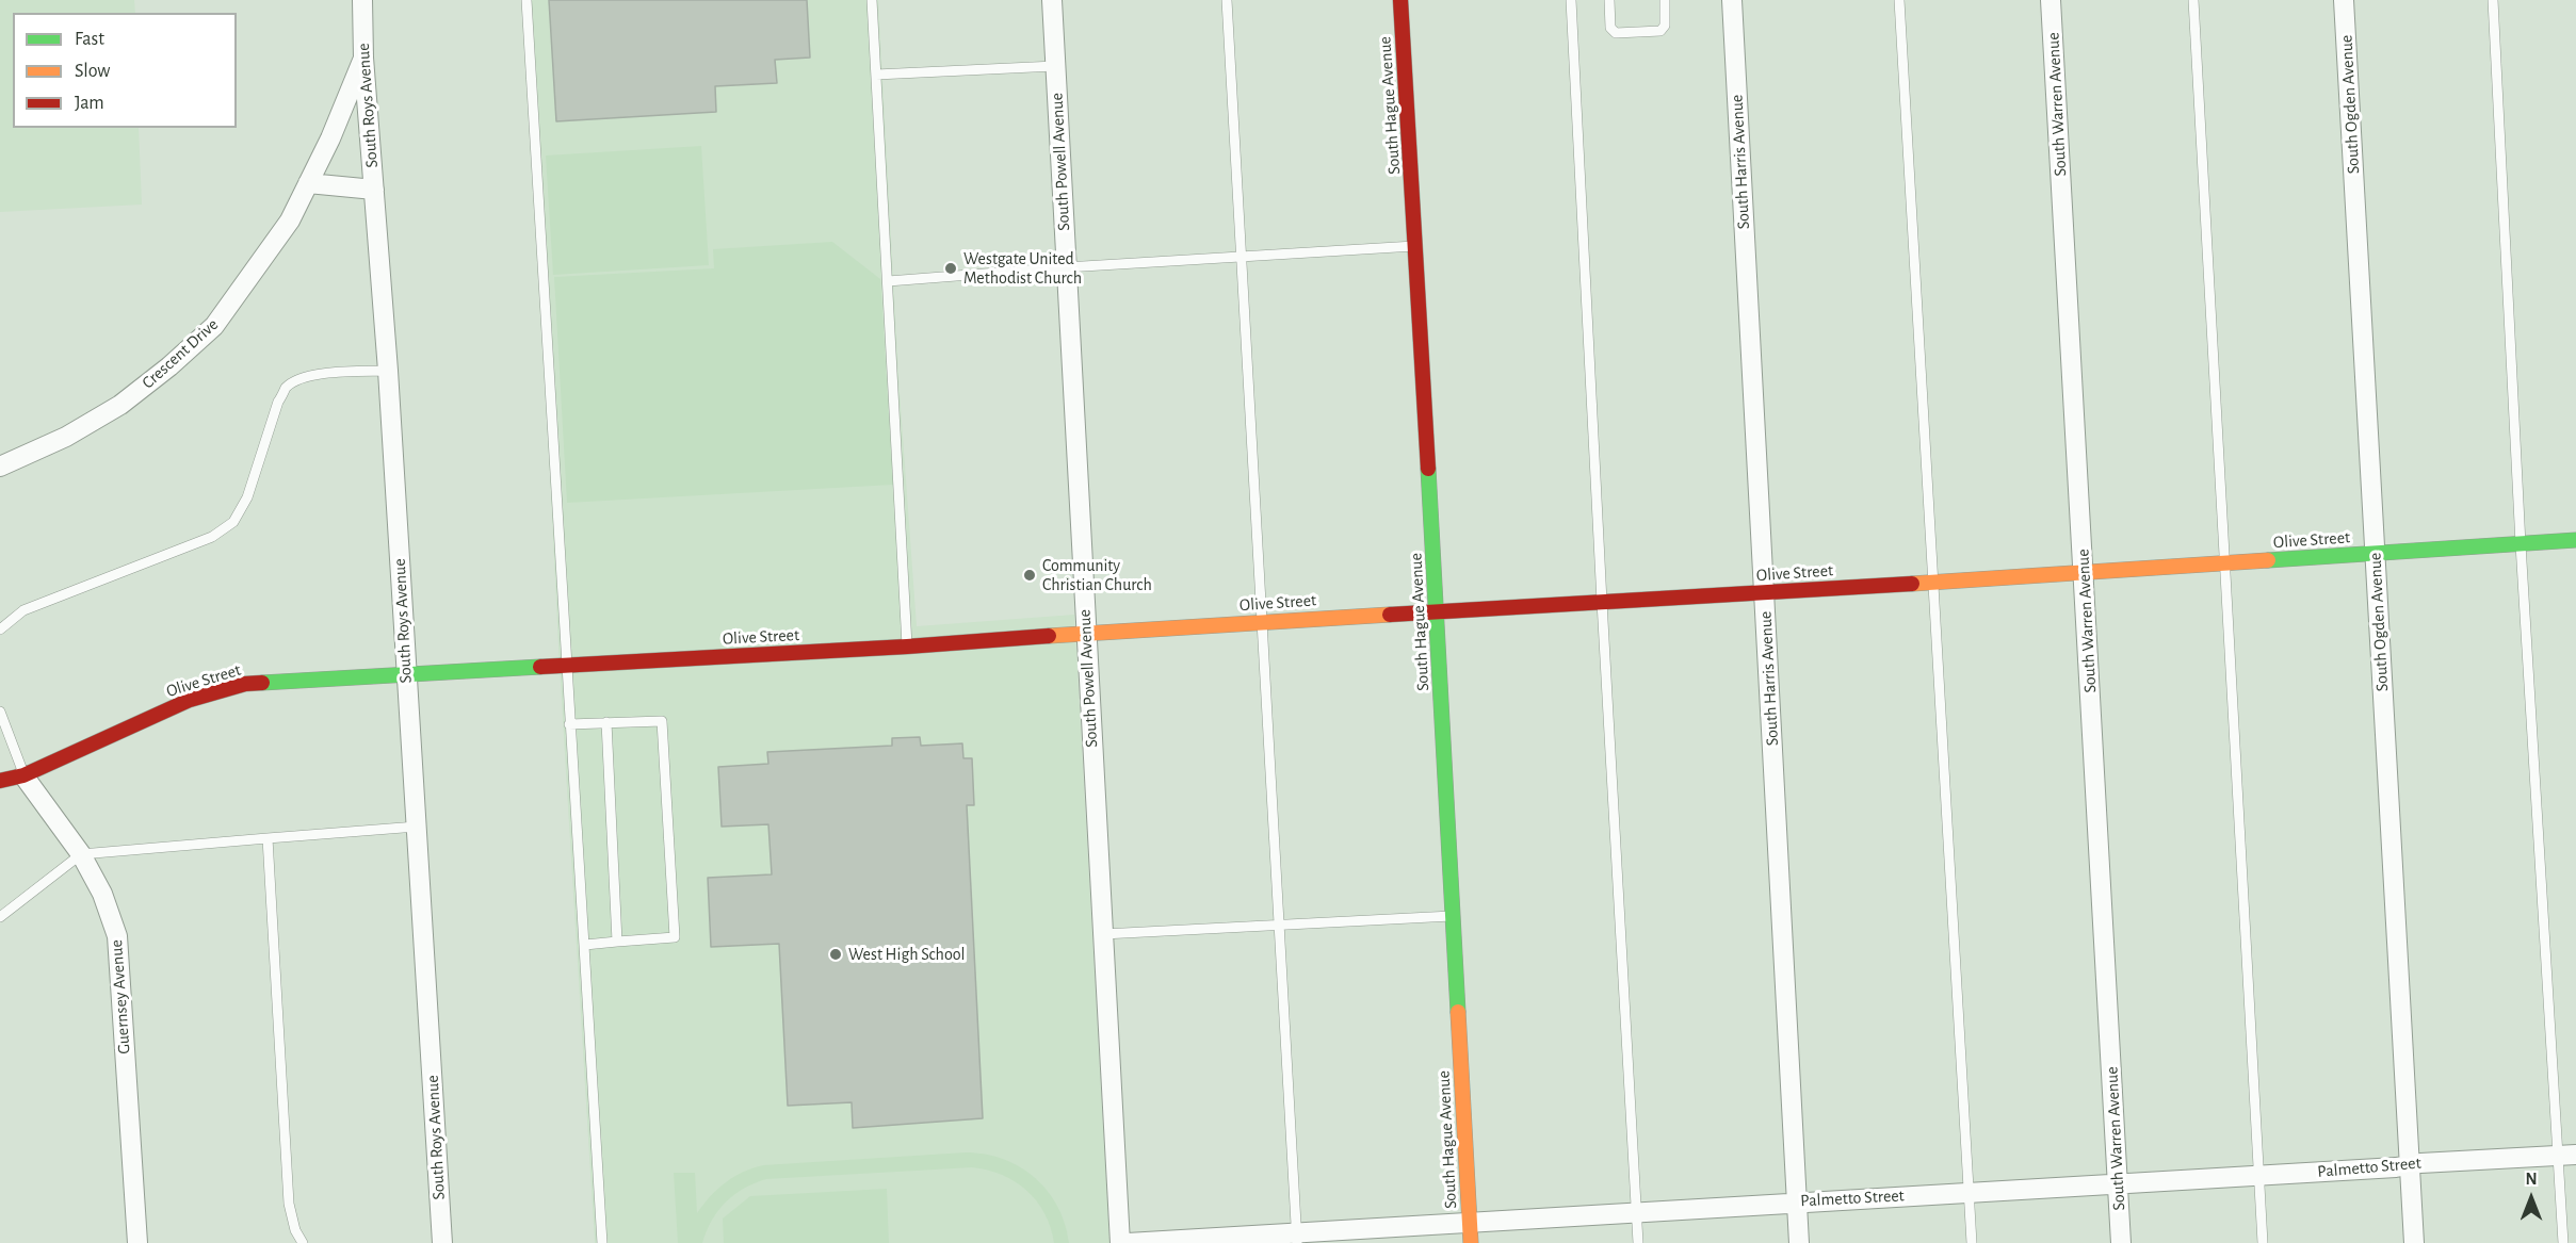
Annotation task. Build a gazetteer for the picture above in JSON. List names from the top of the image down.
{
  "streets": {
    "street": [
      "South Warren Avenue",
      "South Ogden Avenue",
      "South Roys Avenue",
      "South Hague Avenue",
      "South Powell Avenue",
      "South Harris Avenue",
      "Crescent Drive",
      "Olive Street",
      "Guernsey Avenue",
      "Palmetto Street"
    ]
  },
  "crossings": [
    ["South Warren Avenue", "Olive Street"],
    ["South Warren Avenue", "Palmetto Street"],
    ["South Ogden Avenue", "Olive Street"],
    ["South Ogden Avenue", "Palmetto Street"],
    ["South Roys Avenue", "Crescent Drive"],
    ["South Roys Avenue", "Olive Street"],
    ["South Hague Avenue", "Olive Street"],
    ["South Hague Avenue", "Palmetto Street"],
    ["South Powell Avenue", "Olive Street"],
    ["South Harris Avenue", "Olive Street"],
    ["South Harris Avenue", "Palmetto Street"],
    ["Olive Street", "Guernsey Avenue"]
  ],
  "places": ["Westgate United Methodist Church", "Community Christian Church", "West High School"],
  "legend": ["Fast", "Slow", "Jam"],
  "north": "top"
}
